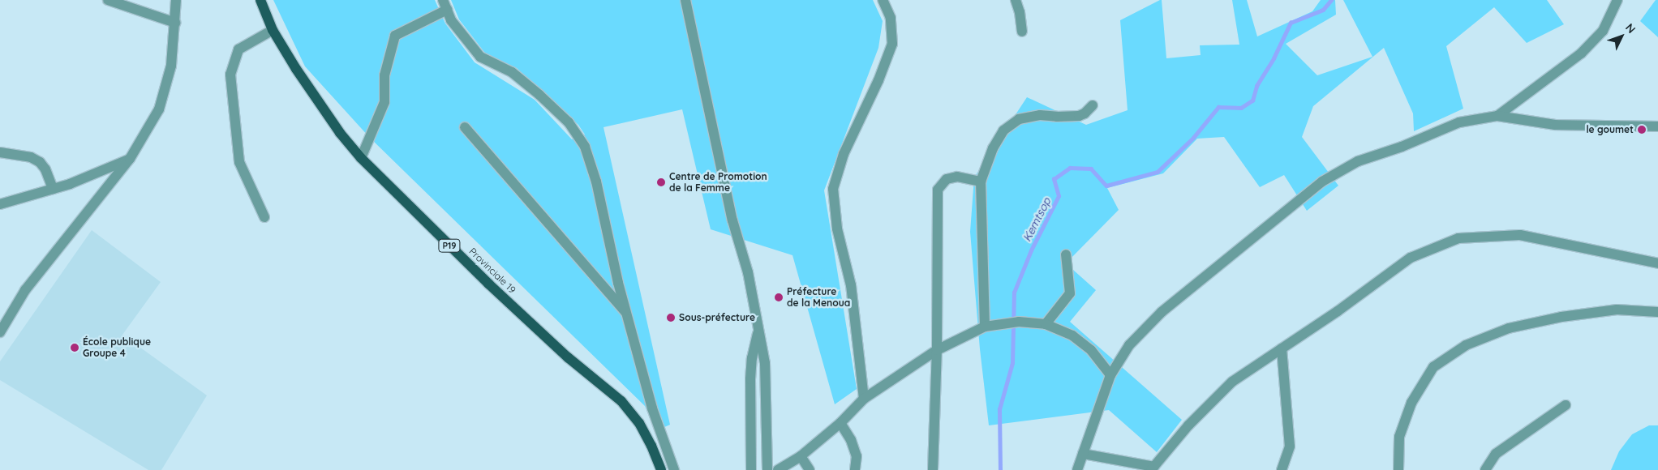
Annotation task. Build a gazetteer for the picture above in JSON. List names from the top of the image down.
{
  "streets": {
    "main road": ["P19", "Provinciale 19"]
  },
  "water": ["Kemtsop"],
  "places": [
    "le goumet",
    "Centre de Promotion de la Femme",
    "Préfecture de la Menoua",
    "Sous-préfecture",
    "École publique Groupe 4"
  ],
  "north": "top right"
}
